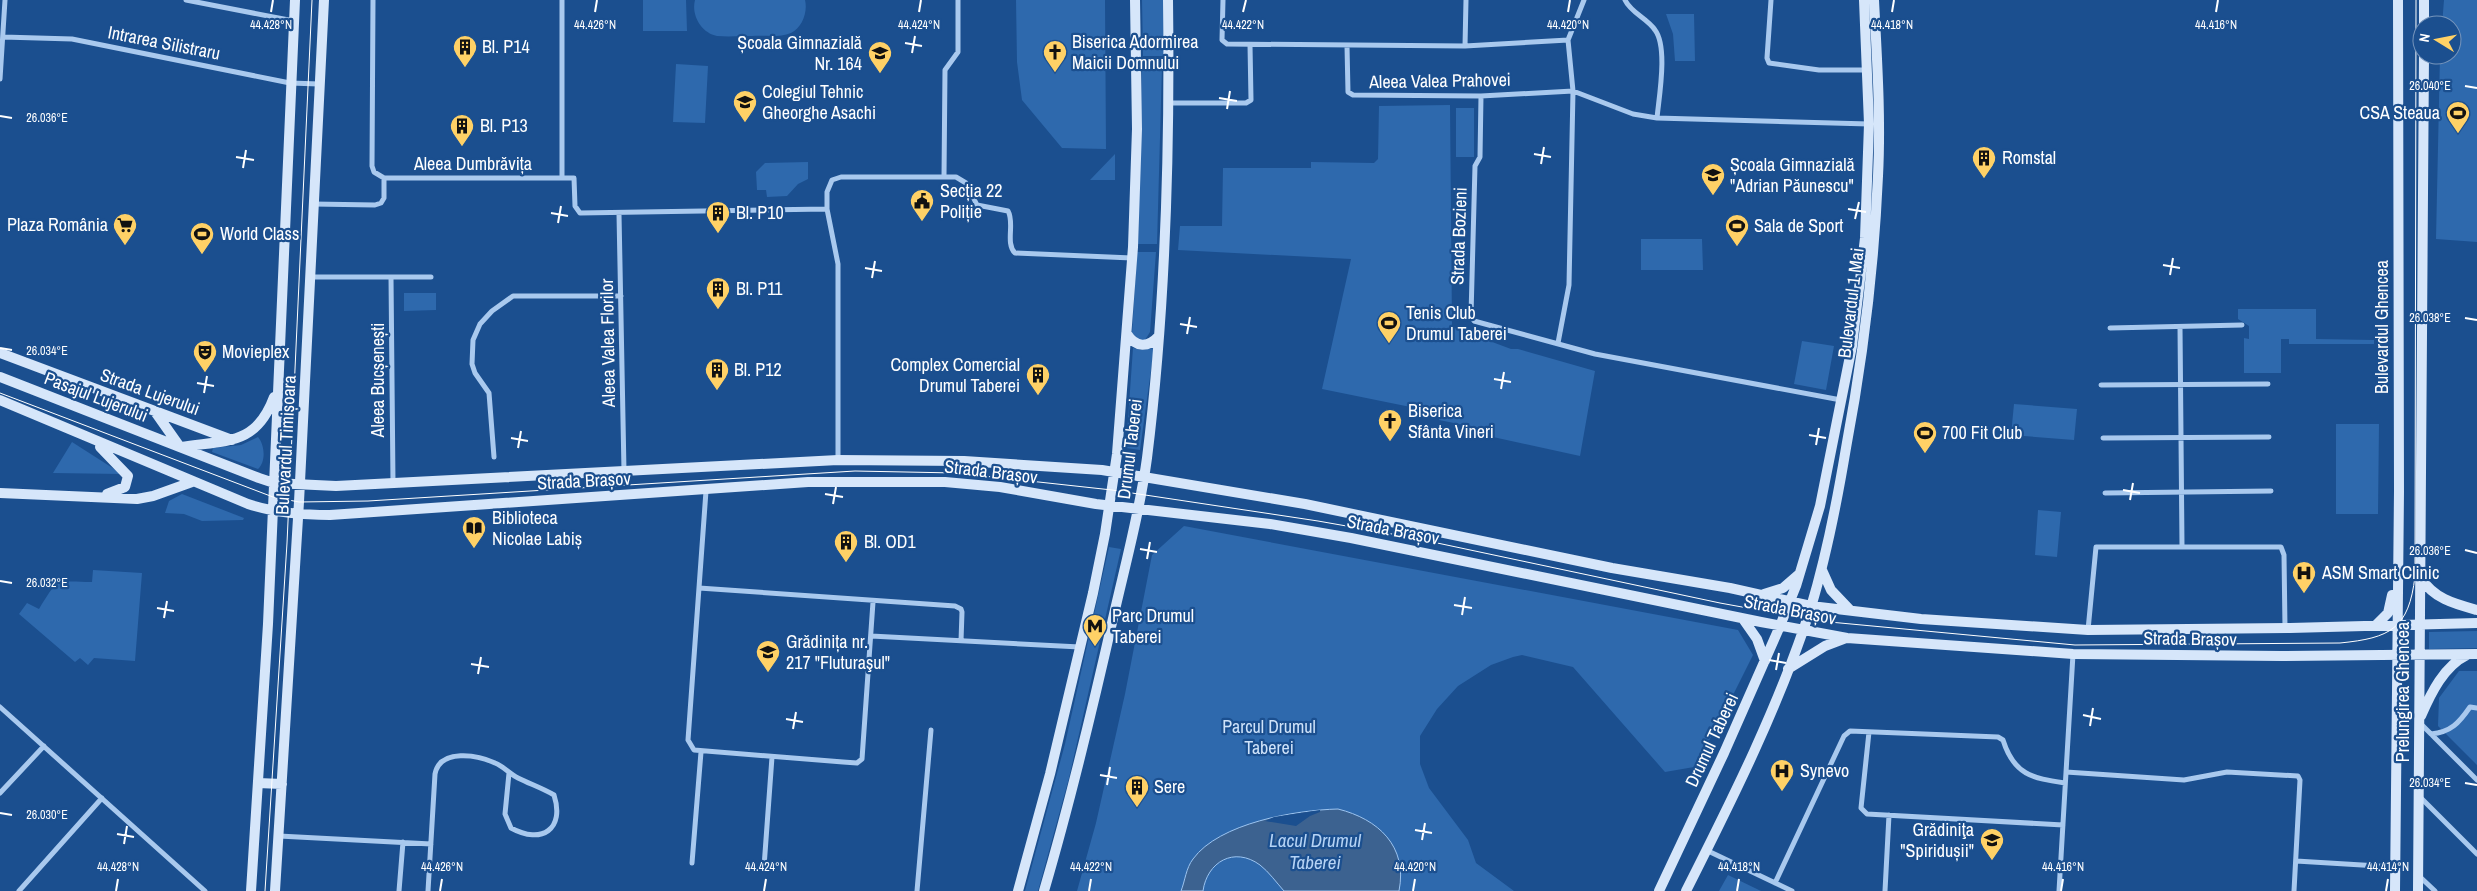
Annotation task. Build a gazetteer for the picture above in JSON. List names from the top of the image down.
{
  "streets": {
    "main road": [
      "Bulevardul 1 Mai",
      "Bulevardul Ghencea",
      "Strada Lujerului",
      "Pasajul Lujerului",
      "Bulevardul Timișoara",
      "Drumul Taberei",
      "Strada Brașov",
      "Prelungirea Ghencea"
    ],
    "street": [
      "Intrarea Silistraru",
      "Aleea Valea Prahovei",
      "Aleea Dumbrăvița",
      "Strada Bozieni",
      "Aleea Valea Florilor",
      "Aleea Bucșenești"
    ]
  },
  "crossings": [
    ["Intrarea Silistraru", "Bulevardul Timișoara"],
    ["Aleea Valea Prahovei", "Strada Bozieni"],
    ["Aleea Valea Prahovei", "Bulevardul 1 Mai"],
    ["Strada Bozieni", "Bulevardul 1 Mai"],
    ["Bulevardul 1 Mai", "Drumul Taberei"],
    ["Bulevardul 1 Mai", "Strada Brașov"],
    ["Bulevardul Ghencea", "Strada Brașov"],
    ["Bulevardul Ghencea", "Prelungirea Ghencea"],
    ["Aleea Valea Florilor", "Strada Brașov"],
    ["Aleea Bucșenești", "Strada Brașov"],
    ["Bulevardul Timișoara", "Strada Brașov"],
    ["Drumul Taberei", "Strada Brașov"],
    ["Strada Brașov", "Prelungirea Ghencea"]
  ],
  "water": ["Lacul Drumul Taberei"],
  "parks": ["Parcul Drumul Taberei"],
  "places": {
    "building": [
      "Bl. P14",
      "Bl. P13",
      "Romstal",
      "Bl. P10",
      "Bl. P11",
      "Bl. P12",
      "Complex Comercial Drumul Taberei",
      "Bl. OD1",
      "Sere"
    ],
    "church": ["Biserica Adormirea Maicii Domnului", "Biserica Sfânta Vineri"],
    "school or university": [
      "Școala Gimnazială Nr. 164",
      "Colegiul Tehnic Gheorghe Asachi",
      "Școala Gimnazială \"Adrian Păunescu\"",
      "Grădinița nr. 217 \"Fluturaşul\"",
      "Grădiniţa \"Spiridușii\""
    ],
    "sports": [
      "CSA Steaua",
      "Sala de Sport",
      "World Class",
      "Tenis Club Drumul Taberei",
      "700 Fit Club"
    ],
    "public building": ["Secția 22 Poliție"],
    "supermarket": ["Plaza România"],
    "theatre": ["Movieplex"],
    "library": ["Biblioteca Nicolae Labiș"],
    "hospital": ["ASM Smart Clinic", "Synevo"],
    "metro station": ["Parc Drumul Taberei"]
  },
  "north": "left",
  "coordinates": [
    "44.428°N",
    "44.426°N",
    "44.424°N",
    "44.422°N",
    "44.420°N",
    "44.418°N",
    "44.416°N",
    "26.040°E",
    "26.036°E",
    "26.038°E",
    "26.034°E",
    "26.032°E",
    "26.030°E",
    "44.414°N"
  ]
}
